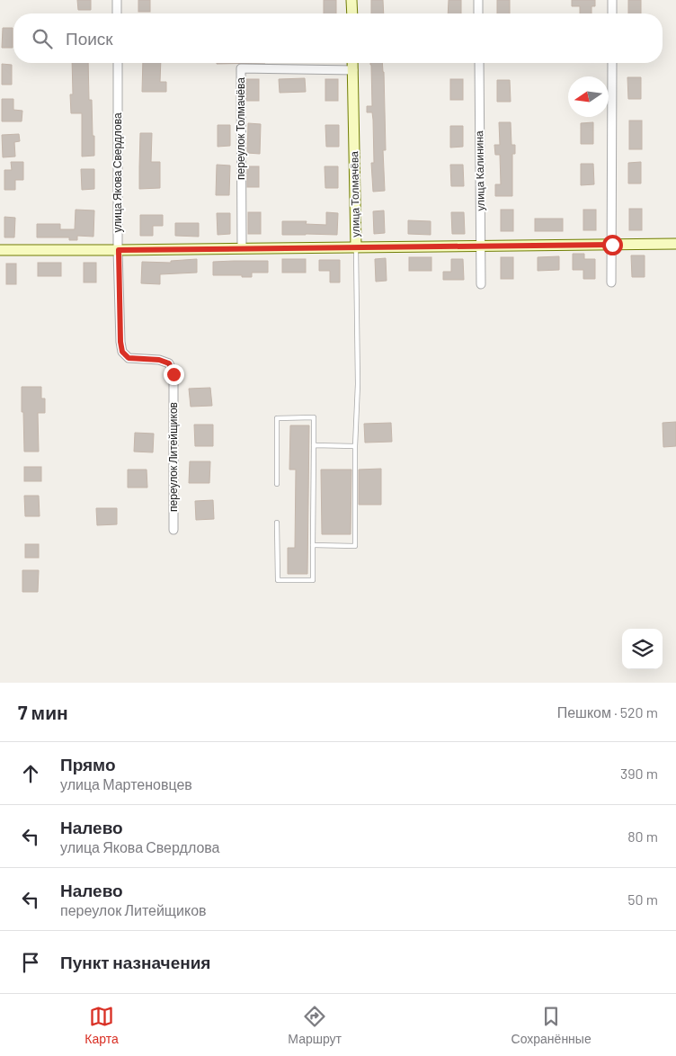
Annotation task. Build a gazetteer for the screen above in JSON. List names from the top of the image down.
{
  "streets": {
    "street": [
      "переулок Толмачёва",
      "улица Калинина",
      "улица Якова Свердлова",
      "улица Толмачёва",
      "переулок Литейщиков"
    ]
  },
  "crossings": [
    ["переулок Толмачёва", "улица Толмачёва"],
    ["улица Якова Свердлова", "переулок Литейщиков"]
  ],
  "north": "left",
  "page": {
    "search": "Поиск",
    "heading": ["7 мин", "Пешком · 520 m"],
    "list": [
      ["Прямо", "улица Мартеновцев", "390 m"],
      ["Налево", "улица Якова Свердлова", "80 m"],
      ["Налево", "переулок Литейщиков", "50 m"],
      "Пункт назначения"
    ],
    "nav": ["Карта", "Маршрут", "Сохранённые"]
  }
}
